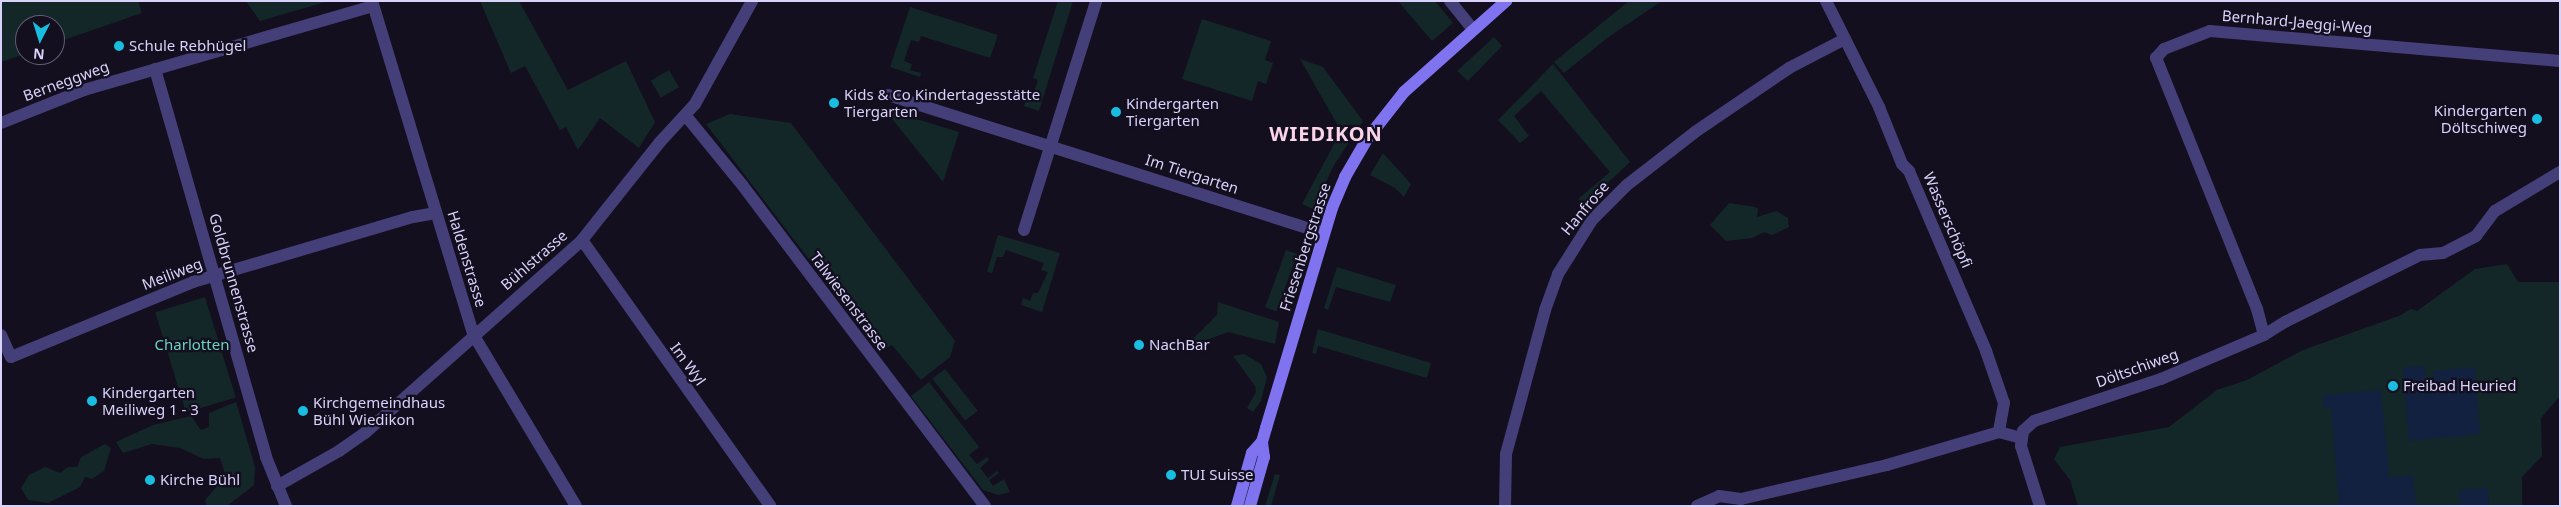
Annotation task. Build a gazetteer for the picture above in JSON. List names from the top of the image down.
{
  "streets": {
    "street": [
      "Bernhard-Jaeggi-Weg",
      "Berneggweg",
      "Im Tiergarten",
      "Hanfrose",
      "Wasserschöpfi",
      "Friesenbergstrasse",
      "Haldenstrasse",
      "Bühlstrasse",
      "Meiliweg",
      "Goldbrunnenstrasse",
      "Talwiesenstrasse",
      "Im Wyl",
      "Döltschiweg"
    ]
  },
  "crossings": [
    ["Bernhard-Jaeggi-Weg", "Döltschiweg"],
    ["Berneggweg", "Haldenstrasse"],
    ["Berneggweg", "Goldbrunnenstrasse"],
    ["Im Tiergarten", "Friesenbergstrasse"],
    ["Hanfrose", "Wasserschöpfi"],
    ["Haldenstrasse", "Bühlstrasse"],
    ["Haldenstrasse", "Meiliweg"],
    ["Bühlstrasse", "Goldbrunnenstrasse"],
    ["Bühlstrasse", "Talwiesenstrasse"],
    ["Bühlstrasse", "Im Wyl"],
    ["Meiliweg", "Goldbrunnenstrasse"]
  ],
  "districts": ["WIEDIKON"],
  "parks": ["Charlotten"],
  "places": [
    "Schule Rebhügel",
    "Kids & Co Kindertagesstätte Tiergarten",
    "Kindergarten Tiergarten",
    "Kindergarten Döltschiweg",
    "NachBar",
    "Freibad Heuried",
    "Kindergarten Meiliweg 1 - 3",
    "Kirchgemeindhaus Bühl Wiedikon",
    "TUI Suisse",
    "Kirche Bühl"
  ],
  "north": "bottom"
}
